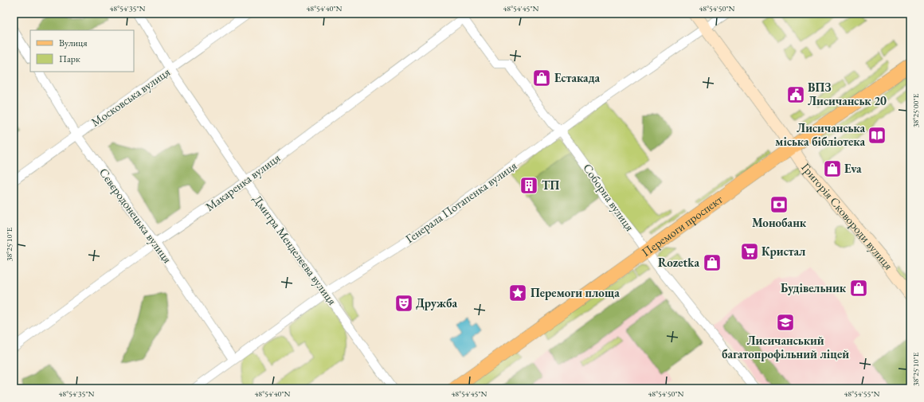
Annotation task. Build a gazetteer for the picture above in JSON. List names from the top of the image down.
{
  "streets": {
    "main road": ["Григорія Сковороди вулиця", "Перемоги проспект"],
    "street": [
      "Московська вулиця",
      "Макаренка вулиця",
      "Соборна вулиця",
      "Генерала Потапенка вулиця",
      "Сєвєродонецька вулиця",
      "Дмитра Менделєєва вулиця"
    ]
  },
  "crossings": [
    ["Московська вулиця", "Сєвєродонецька вулиця"],
    ["Московська вулиця", "Дмитра Менделєєва вулиця"],
    ["Макаренка вулиця", "Соборна вулиця"],
    ["Макаренка вулиця", "Сєвєродонецька вулиця"],
    ["Макаренка вулиця", "Дмитра Менделєєва вулиця"],
    ["Соборна вулиця", "Генерала Потапенка вулиця"],
    ["Соборна вулиця", "Перемоги проспект"],
    ["Генерала Потапенка вулиця", "Сєвєродонецька вулиця"],
    ["Генерала Потапенка вулиця", "Григорія Сковороди вулиця"],
    ["Генерала Потапенка вулиця", "Дмитра Менделєєва вулиця"],
    ["Григорія Сковороди вулиця", "Перемоги проспект"]
  ],
  "places": {
    "shop": [
      "Естакада",
      "Eva",
      "Rozetka",
      "Будівельник"
    ],
    "public building": ["ВПЗ Лисичанськ 20"],
    "library": ["Лисичанська мiська бiблiотека"],
    "building": ["ТП"],
    "bank": ["Монобанк"],
    "supermarket": ["Кристал"],
    "place": ["Перемоги площа"],
    "theatre": ["Дружба"],
    "school or university": ["Лисичанський багатопрофільний ліцей"]
  },
  "legend": ["Вулиця", "Парк"],
  "coordinates": [
    "48°54'35\"N",
    "48°54'40\"N",
    "48°54'45\"N",
    "48°54'50\"N",
    "38°25'00\"E",
    "38°25'10\"E",
    "48°54'55\"N"
  ]
}
